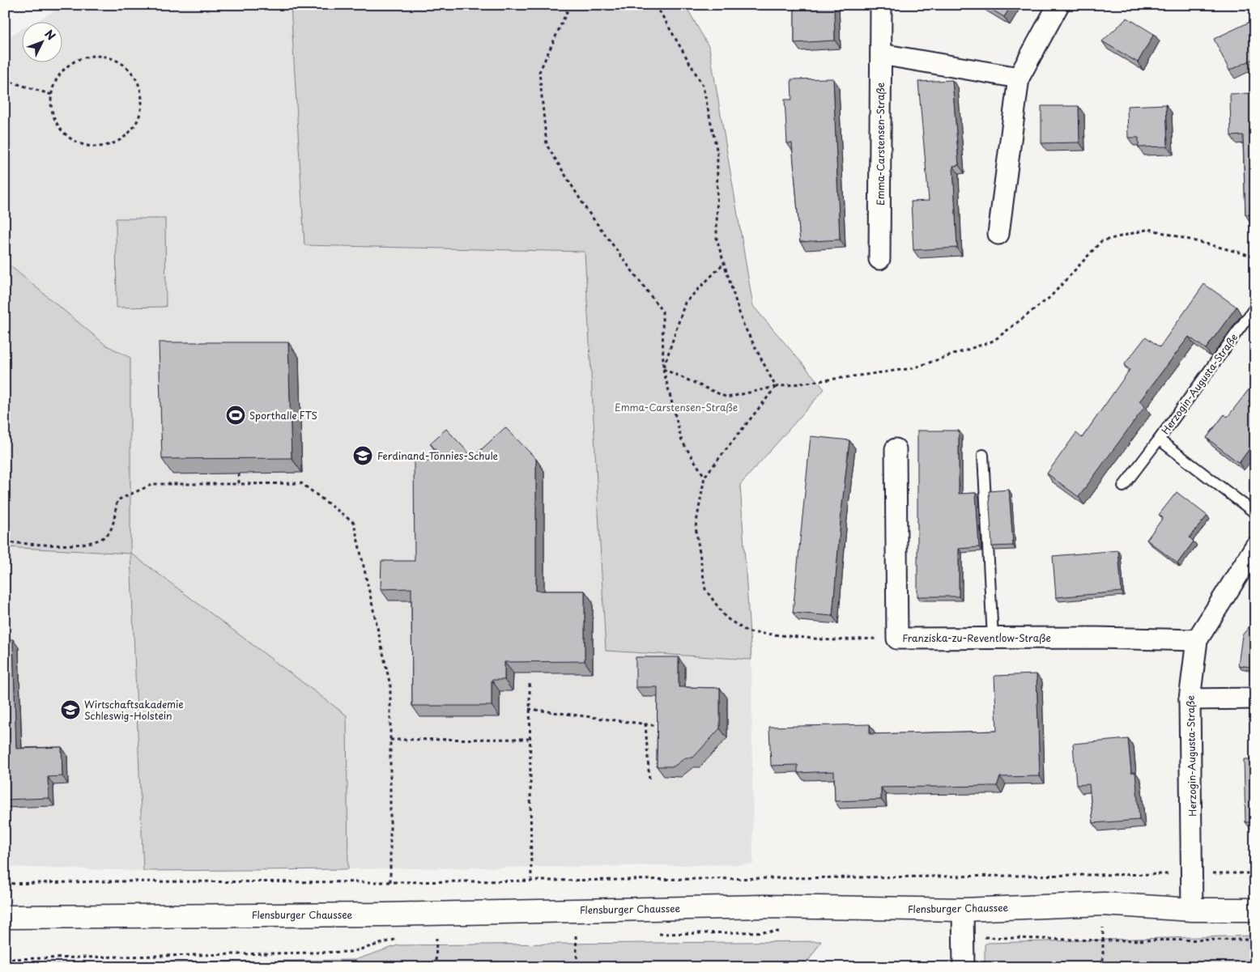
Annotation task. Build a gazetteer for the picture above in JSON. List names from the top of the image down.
{
  "streets": {
    "main road": ["Flensburger Chaussee"],
    "street": ["Emma-Carstensen-Straße", "Herzogin-Augusta-Straße", "Franziska-zu-Reventlow-Straße"]
  },
  "crossings": [
    ["Herzogin-Augusta-Straße", "Franziska-zu-Reventlow-Straße"],
    ["Herzogin-Augusta-Straße", "Flensburger Chaussee"]
  ],
  "parks": ["Emma-Carstensen-Straße"],
  "places": {
    "sports": ["Sporthalle FTS"],
    "school or university": ["Ferdinand-Tönnies-Schule", "Wirtschaftsakademie Schleswig-Holstein"]
  },
  "north": "top right"
}
